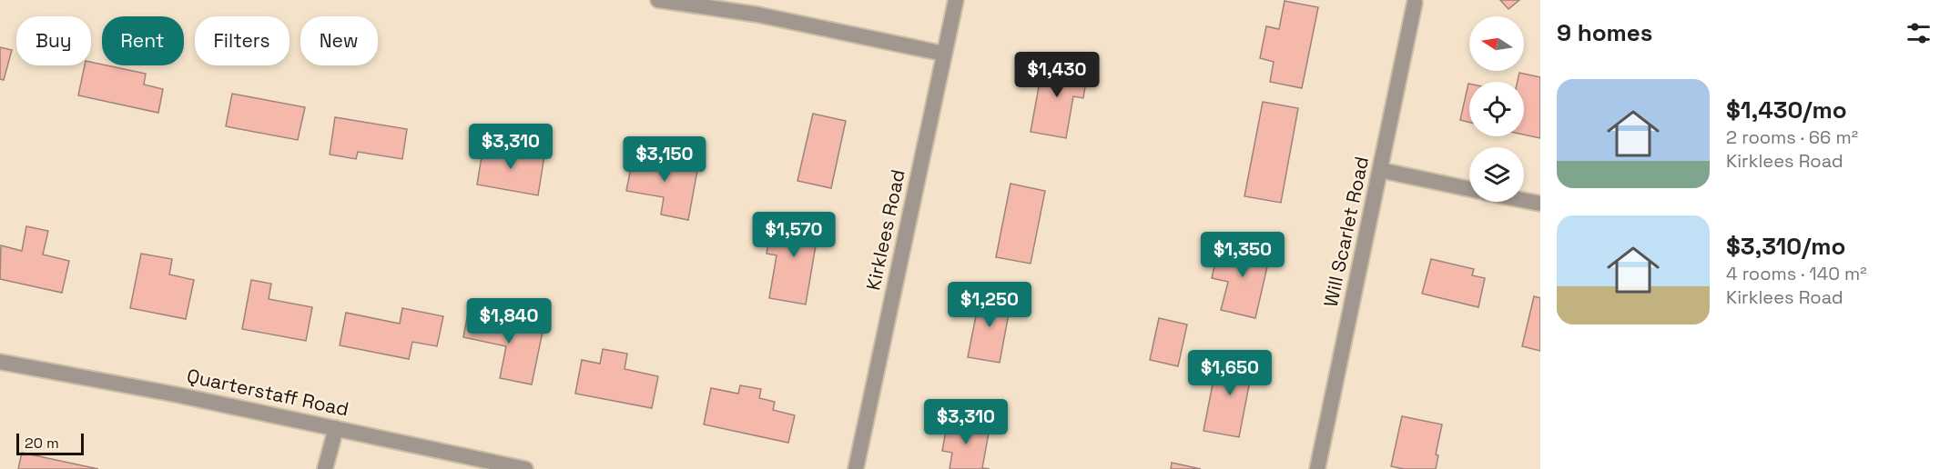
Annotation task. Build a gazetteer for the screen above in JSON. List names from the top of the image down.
{
  "streets": {
    "street": ["Kirklees Road", "Will Scarlet Road", "Quarterstaff Road"]
  },
  "scale_bar": "20 m",
  "north": "left",
  "page": {
    "heading": "9 homes",
    "chip": [
      "Buy",
      "Rent",
      "Filters",
      "New"
    ],
    "price": [
      "$1,430",
      "$3,310",
      "$3,150",
      "$1,570",
      "$1,350",
      "$1,250",
      "$1,840",
      "$1,650",
      "$3,310"
    ],
    "list": [
      {
        "name": "$1,430/mo",
        "note": "2 rooms · 66 m² · Kirklees Road"
      },
      {
        "name": "$3,310/mo",
        "note": "4 rooms · 140 m² · Kirklees Road"
      }
    ],
    "scale": "20 m"
  }
}
